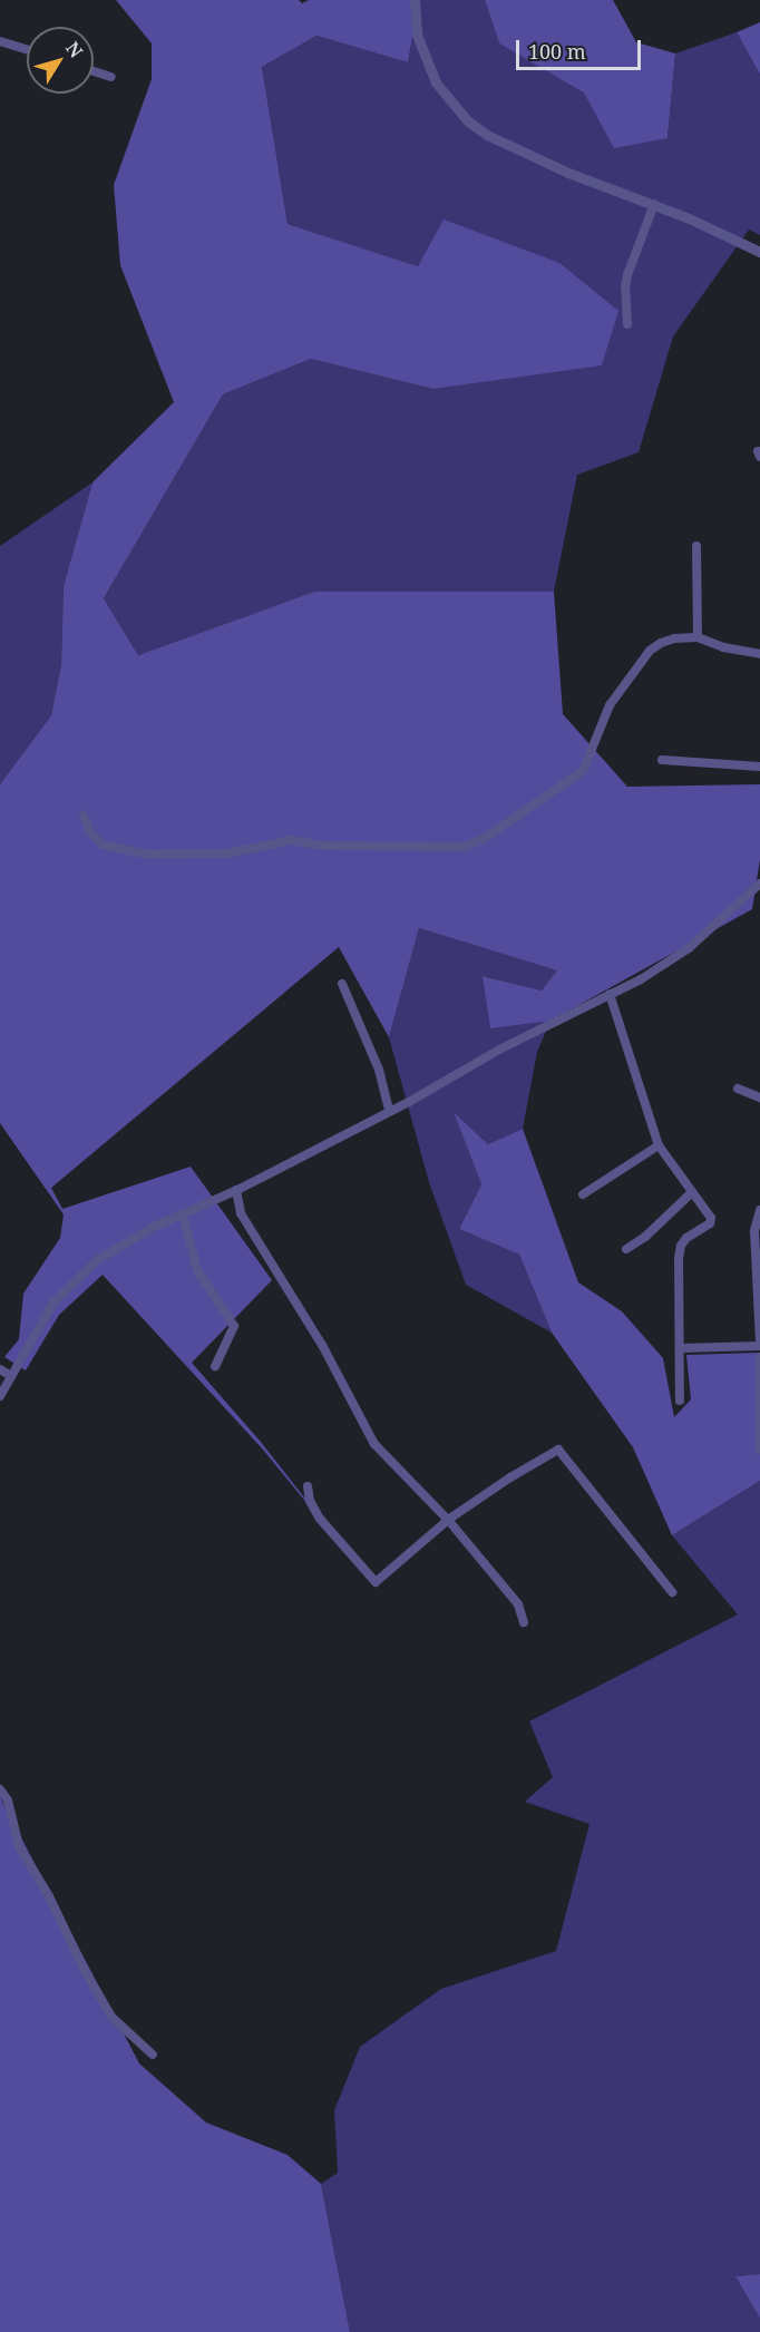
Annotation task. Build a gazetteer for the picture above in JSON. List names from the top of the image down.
{
  "scale_bar": "100 m",
  "north": "top right"
}
